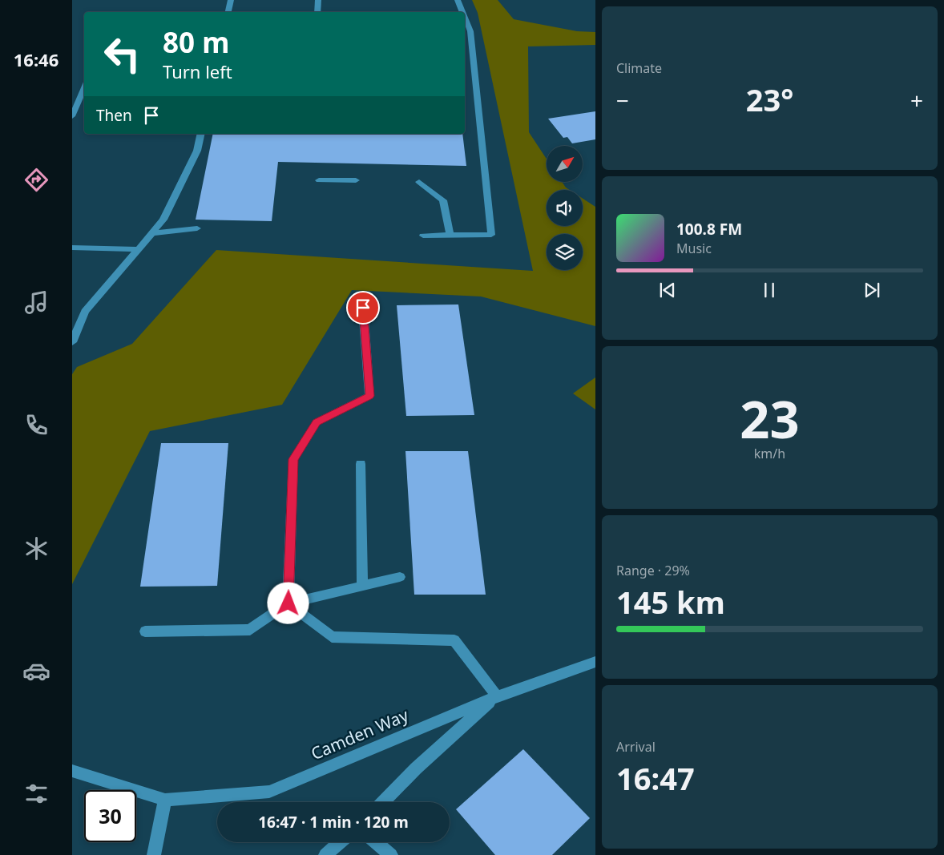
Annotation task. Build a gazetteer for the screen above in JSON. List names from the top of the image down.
{
  "streets": {
    "street": ["Camden Way"]
  },
  "north": "top right",
  "page": {
    "tabs": "16:46",
    "tile": [
      "Climate",
      ["23", "km/h"],
      ["Range · 29%", "145 km"],
      ["Arrival", "16:47"]
    ],
    "turn": ["80 m", "Turn left"],
    "heat": ["−", "23°", "+"],
    "then": "Then",
    "song": ["100.8 FM", "Music"],
    "limit": "30",
    "trip": "16:47 · 1 min · 120 m"
  }
}
